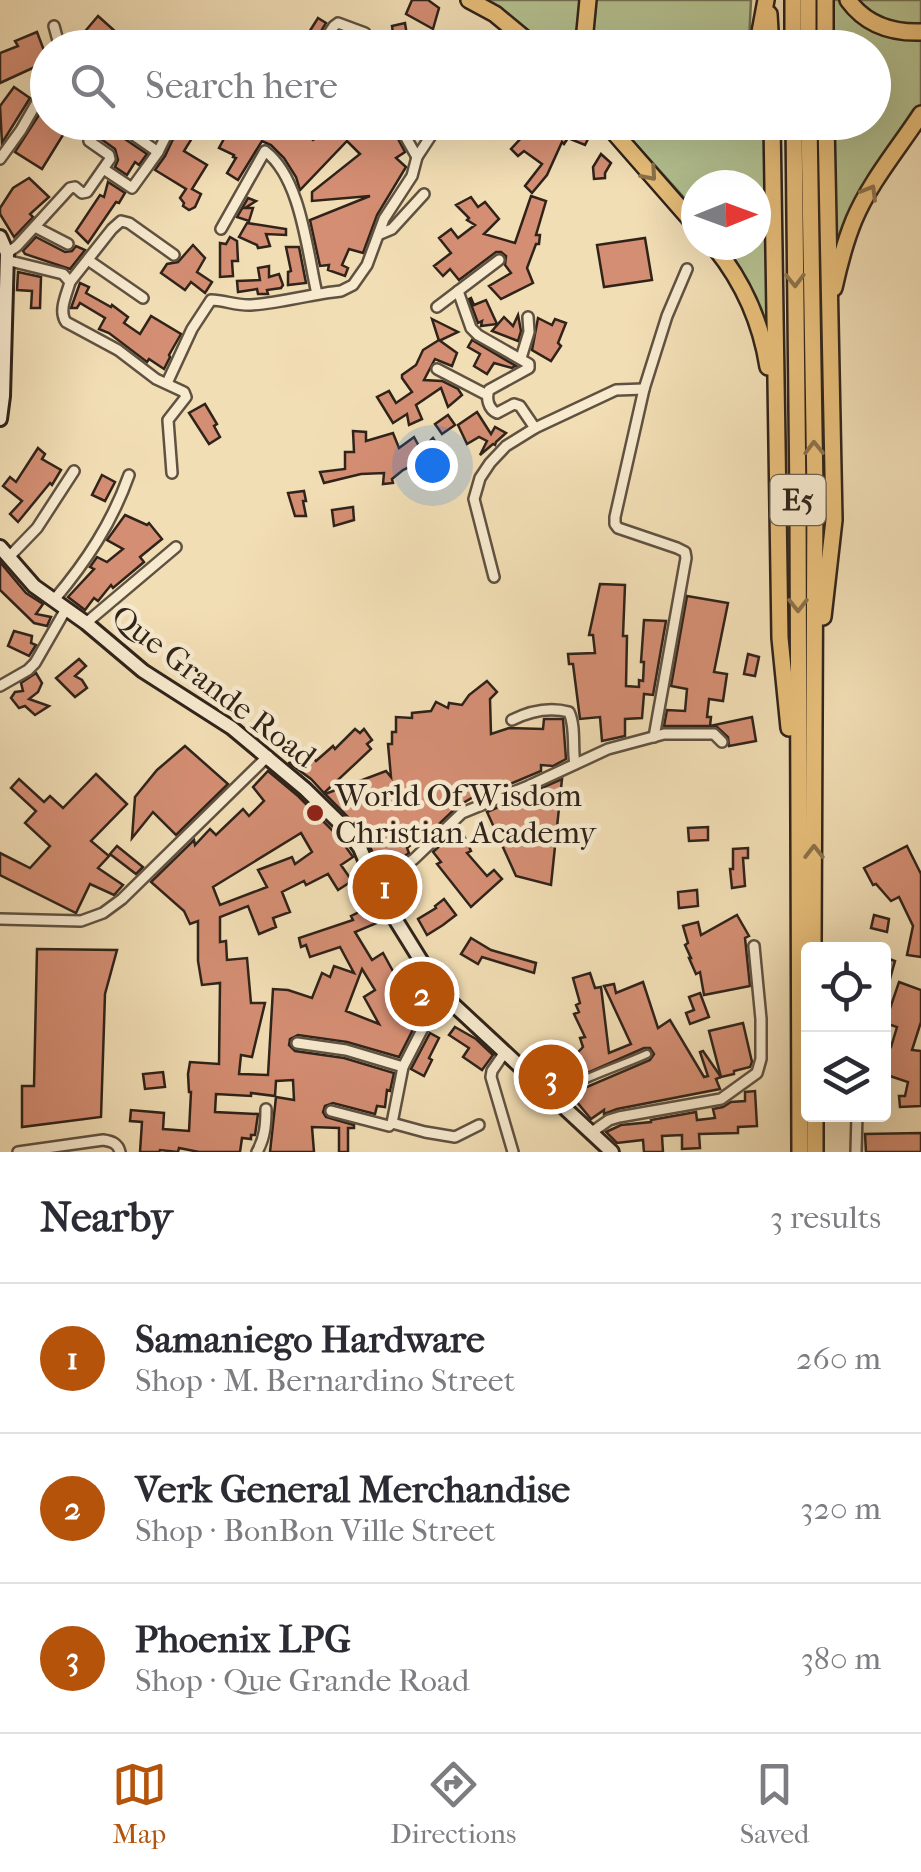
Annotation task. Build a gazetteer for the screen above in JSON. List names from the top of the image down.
{
  "streets": {
    "highway": ["E5"],
    "main road": ["Que Grande Road"]
  },
  "places": ["World Of Wisdom Christian Academy"],
  "north": "right",
  "page": {
    "search": "Search here",
    "pins": ["1", "2", "3"],
    "heading": ["Nearby", "3 results"],
    "list": [
      {
        "mark": "1",
        "name": "Samaniego Hardware",
        "note": "Shop · M. Bernardino Street",
        "value": "260 m"
      },
      {
        "mark": "2",
        "name": "Verk General Merchandise",
        "note": "Shop · BonBon Ville Street",
        "value": "320 m"
      },
      {
        "mark": "3",
        "name": "Phoenix LPG",
        "note": "Shop · Que Grande Road",
        "value": "380 m"
      }
    ],
    "nav": ["Map", "Directions", "Saved"]
  }
}
